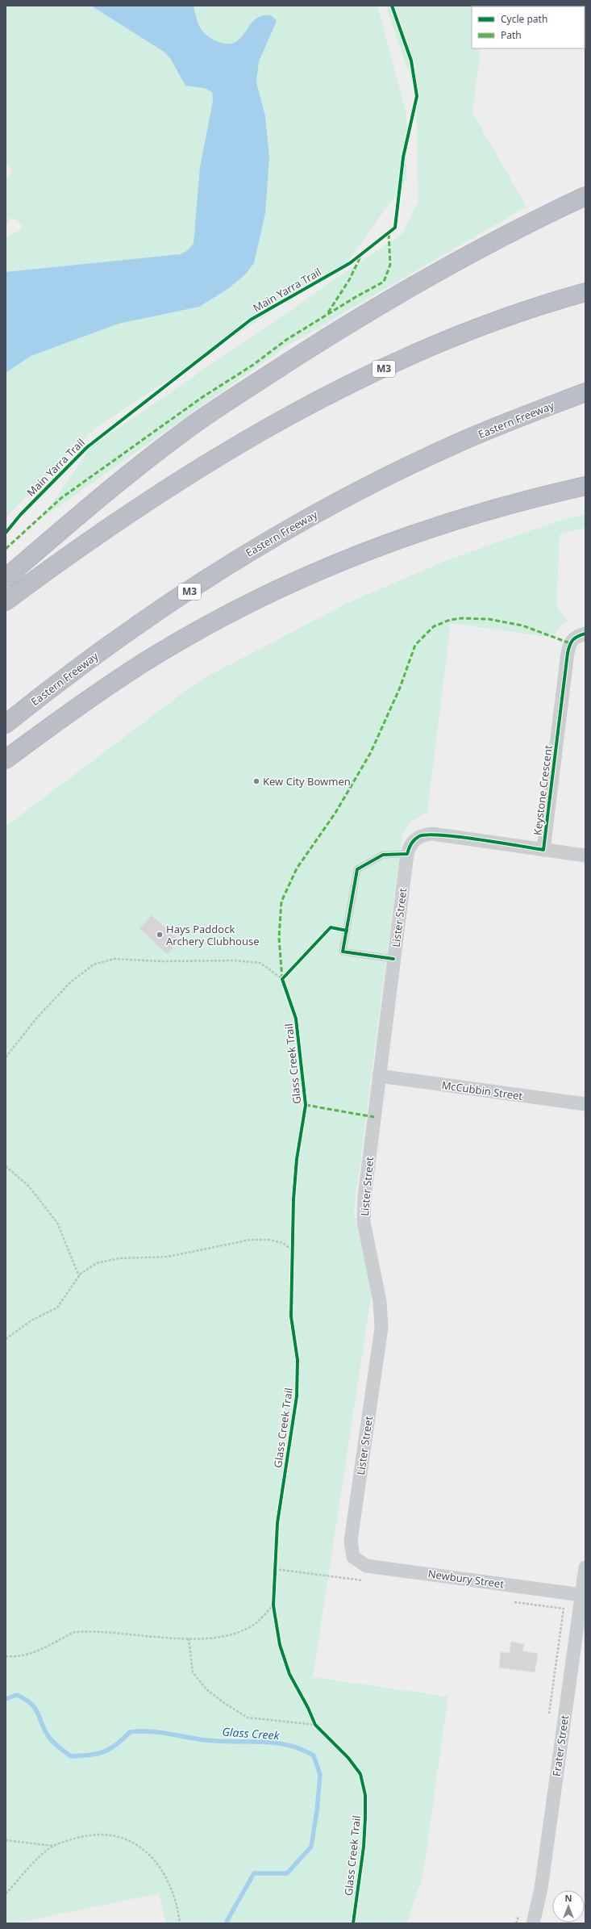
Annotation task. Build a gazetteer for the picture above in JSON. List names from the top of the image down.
{
  "streets": {
    "highway": ["M3", "Eastern Freeway"],
    "street": [
      "Keystone Crescent",
      "Lister Street",
      "McCubbin Street",
      "Newbury Street",
      "Frater Street"
    ],
    "cycle path": ["Main Yarra Trail", "Glass Creek Trail"]
  },
  "crossings": [
    ["Keystone Crescent", "Lister Street"],
    ["Lister Street", "McCubbin Street"],
    ["Lister Street", "Newbury Street"],
    ["Newbury Street", "Frater Street"]
  ],
  "water": ["Glass Creek"],
  "places": ["Kew City Bowmen", "Hays Paddock Archery Clubhouse"],
  "legend": ["Cycle path", "Path"],
  "north": "top"
}
